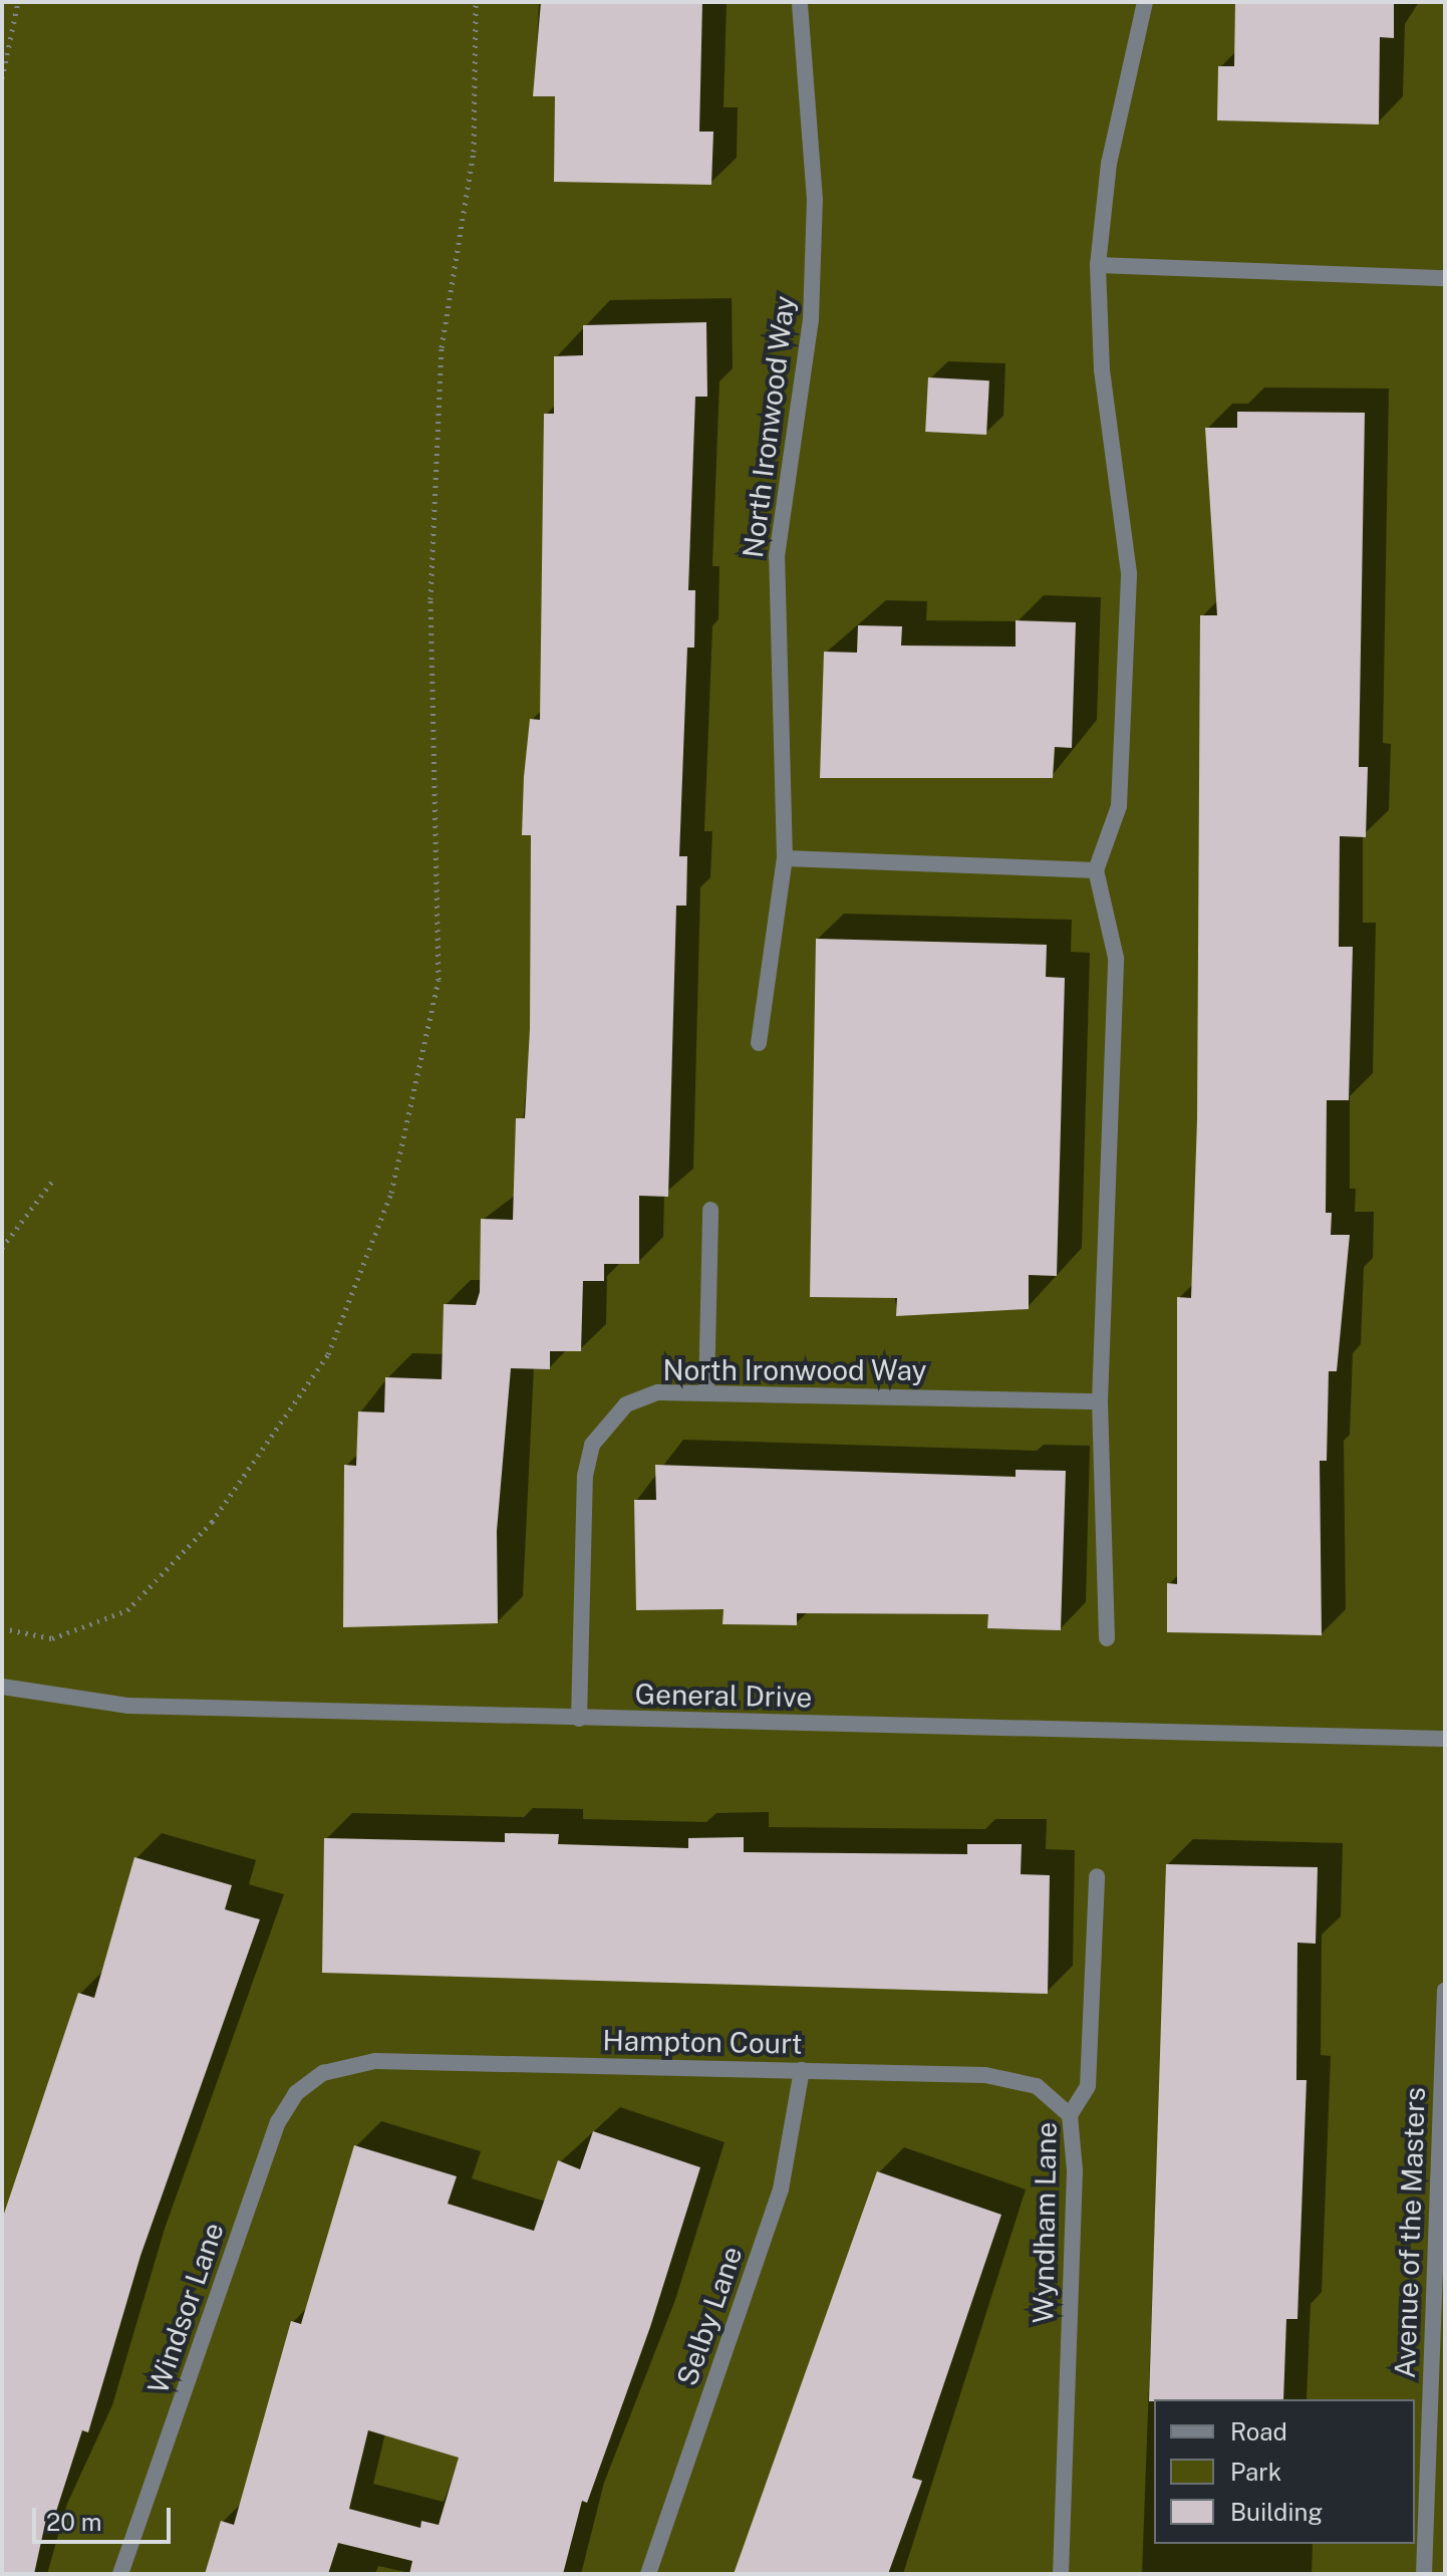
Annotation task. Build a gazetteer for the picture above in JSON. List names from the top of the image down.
{
  "streets": {
    "street": [
      "North Ironwood Way",
      "General Drive",
      "Hampton Court",
      "Wyndham Lane",
      "Avenue of the Masters",
      "Windsor Lane",
      "Selby Lane"
    ]
  },
  "crossings": [
    ["North Ironwood Way", "General Drive"],
    ["Hampton Court", "Wyndham Lane"],
    ["Hampton Court", "Windsor Lane"],
    ["Hampton Court", "Selby Lane"]
  ],
  "legend": ["Road", "Park", "Building"],
  "scale_bar": "20 m"
}
